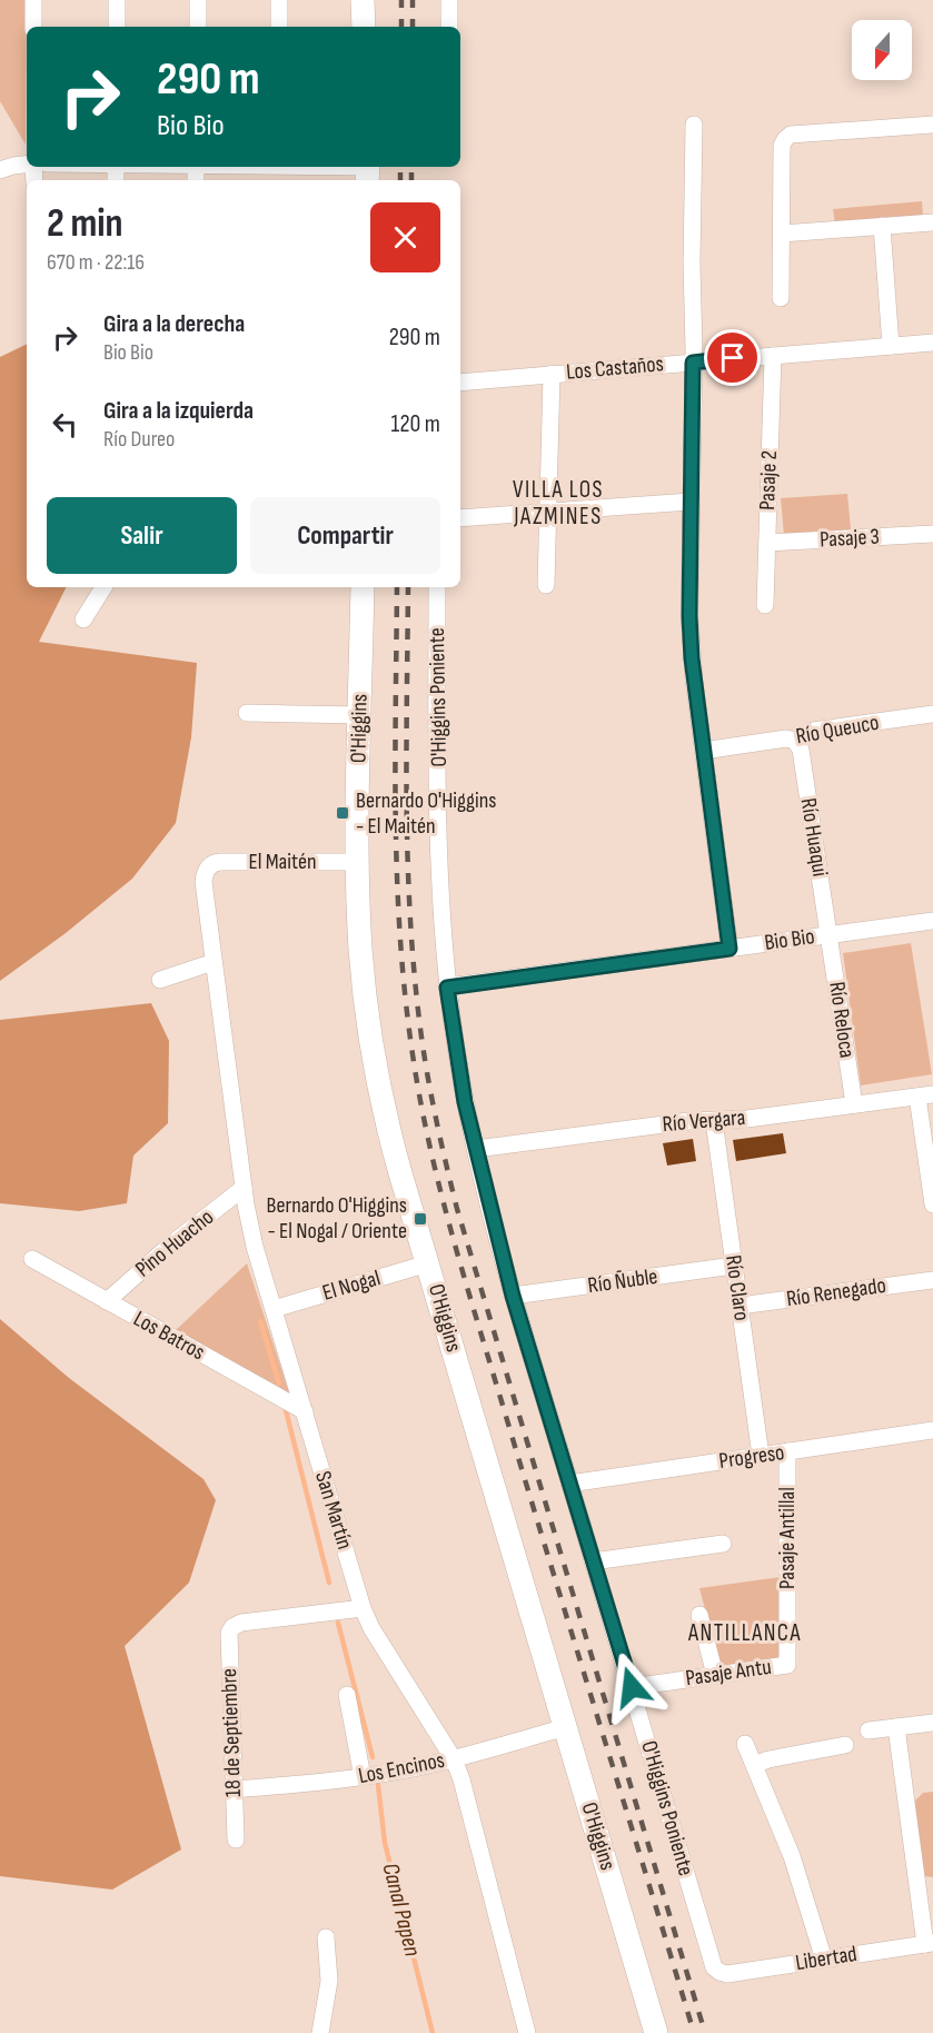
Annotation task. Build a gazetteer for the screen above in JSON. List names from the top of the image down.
{
  "streets": {
    "street": [
      "Los Castaños",
      "Pasaje 2",
      "Pasaje 3",
      "O'Higgins Poniente",
      "O'Higgins",
      "Río Queuco",
      "Río Huaqui",
      "El Maitén",
      "Bio Bio",
      "Río Reloca",
      "Río Vergara",
      "Pino Huacho",
      "Río Ñuble",
      "El Nogal",
      "Río Claro",
      "Río Renegado",
      "Los Batros",
      "Progreso",
      "San Martín",
      "Pasaje Antillal",
      "Pasaje Antu",
      "18 de Septiembre",
      "Los Encinos",
      "Libertad"
    ]
  },
  "crossings": [
    ["Los Castaños", "Pasaje 2"],
    ["Pasaje 2", "Pasaje 3"],
    ["O'Higgins Poniente", "Bio Bio"],
    ["O'Higgins Poniente", "Río Vergara"],
    ["O'Higgins Poniente", "Río Ñuble"],
    ["O'Higgins Poniente", "Progreso"],
    ["O'Higgins Poniente", "Pasaje Antu"],
    ["O'Higgins Poniente", "Libertad"],
    ["O'Higgins", "El Maitén"],
    ["O'Higgins", "El Nogal"],
    ["O'Higgins", "Los Encinos"],
    ["Río Queuco", "Río Huaqui"],
    ["Río Huaqui", "Bio Bio"],
    ["Río Huaqui", "Río Reloca"],
    ["El Maitén", "San Martín"],
    ["Bio Bio", "Río Reloca"],
    ["Río Reloca", "Río Vergara"],
    ["Río Vergara", "Río Claro"],
    ["Pino Huacho", "Los Batros"],
    ["Pino Huacho", "San Martín"],
    ["Río Ñuble", "Río Claro"],
    ["El Nogal", "San Martín"],
    ["Río Claro", "Río Renegado"],
    ["Río Claro", "Progreso"],
    ["Los Batros", "San Martín"],
    ["Progreso", "Pasaje Antillal"],
    ["San Martín", "18 de Septiembre"],
    ["San Martín", "Los Encinos"],
    ["Pasaje Antillal", "Pasaje Antu"],
    ["18 de Septiembre", "Los Encinos"]
  ],
  "districts": ["VILLA LOS JAZMINES", "ANTILLANCA"],
  "water": ["Canal Papen"],
  "places": {
    "transit": ["Bernardo O'Higgins - El Maitén", "Bernardo O'Higgins - El Nogal / Oriente"]
  },
  "north": "bottom",
  "page": {
    "turn": ["290 m", "Bio Bio"],
    "heading": ["2 min", "670 m · 22:16"],
    "list": [
      {
        "name": "Gira a la derecha",
        "note": "Bio Bio",
        "value": "290 m"
      },
      {
        "name": "Gira a la izquierda",
        "note": "Río Dureo",
        "value": "120 m"
      }
    ],
    "buttons": ["Salir", "Compartir"]
  }
}
